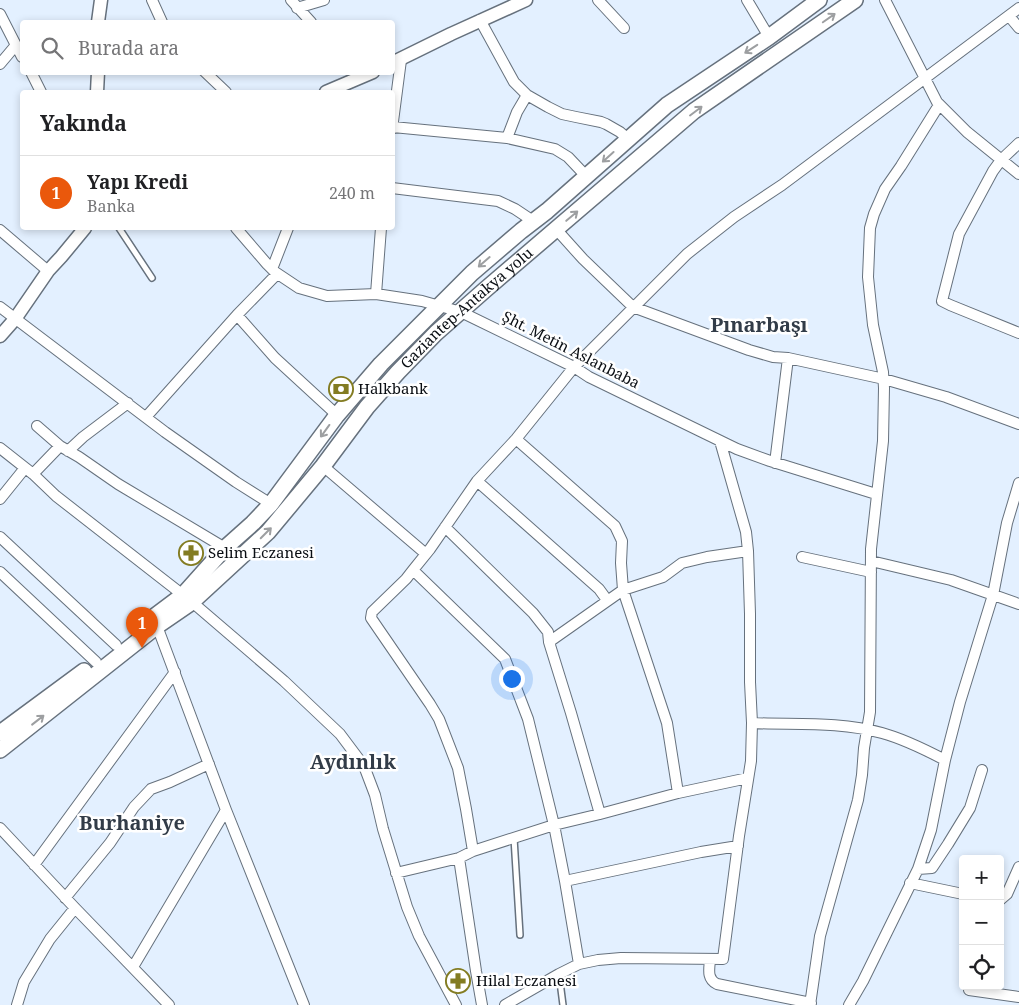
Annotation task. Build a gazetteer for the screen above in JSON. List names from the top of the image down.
{
  "streets": {
    "main road": ["Gaziantep-Antakya yolu"],
    "street": ["Şht. Metin Aslanbaba"]
  },
  "crossings": [
    ["Gaziantep-Antakya yolu", "Şht. Metin Aslanbaba"]
  ],
  "districts": ["Pınarbaşı", "Aydınlık", "Burhaniye"],
  "places": {
    "bank": ["Halkbank"],
    "pharmacy": ["Selim Eczanesi", "Hilal Eczanesi"]
  },
  "page": {
    "search": "Burada ara",
    "heading": "Yakında",
    "list": [
      {
        "mark": "1",
        "name": "Yapı Kredi",
        "note": "Banka",
        "value": "240 m"
      }
    ],
    "pins": "1",
    "map_buttons": ["+", "−"]
  }
}
